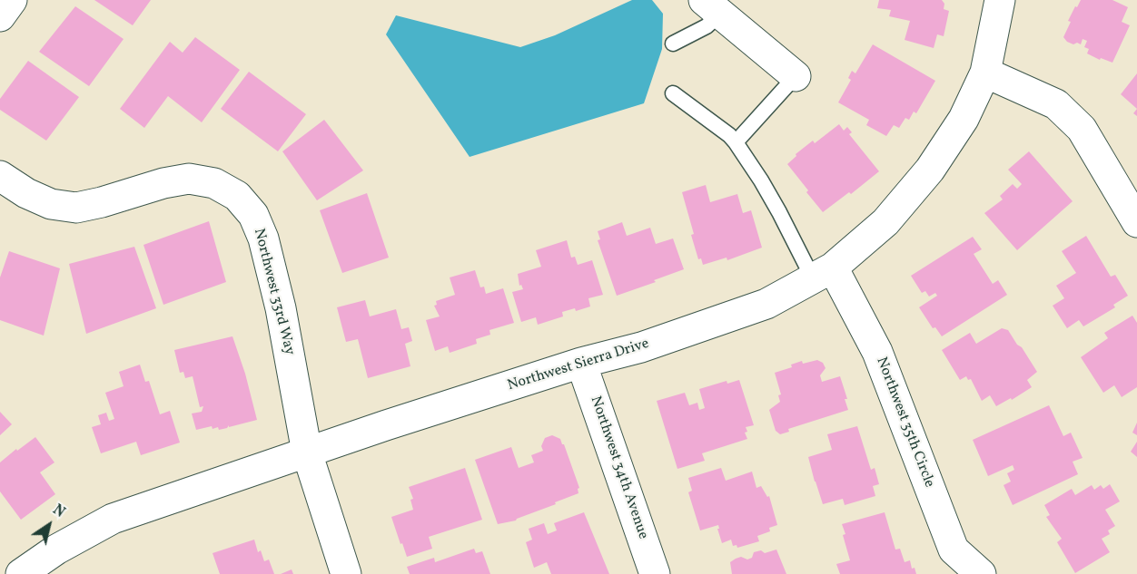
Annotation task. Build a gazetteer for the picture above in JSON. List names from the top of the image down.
{
  "streets": {
    "street": [
      "Northwest 33rd Way",
      "Northwest Sierra Drive",
      "Northwest 35th Circle",
      "Northwest 34th Avenue"
    ]
  },
  "crossings": [
    ["Northwest 33rd Way", "Northwest Sierra Drive"],
    ["Northwest Sierra Drive", "Northwest 35th Circle"],
    ["Northwest Sierra Drive", "Northwest 34th Avenue"]
  ],
  "north": "top right"
}
